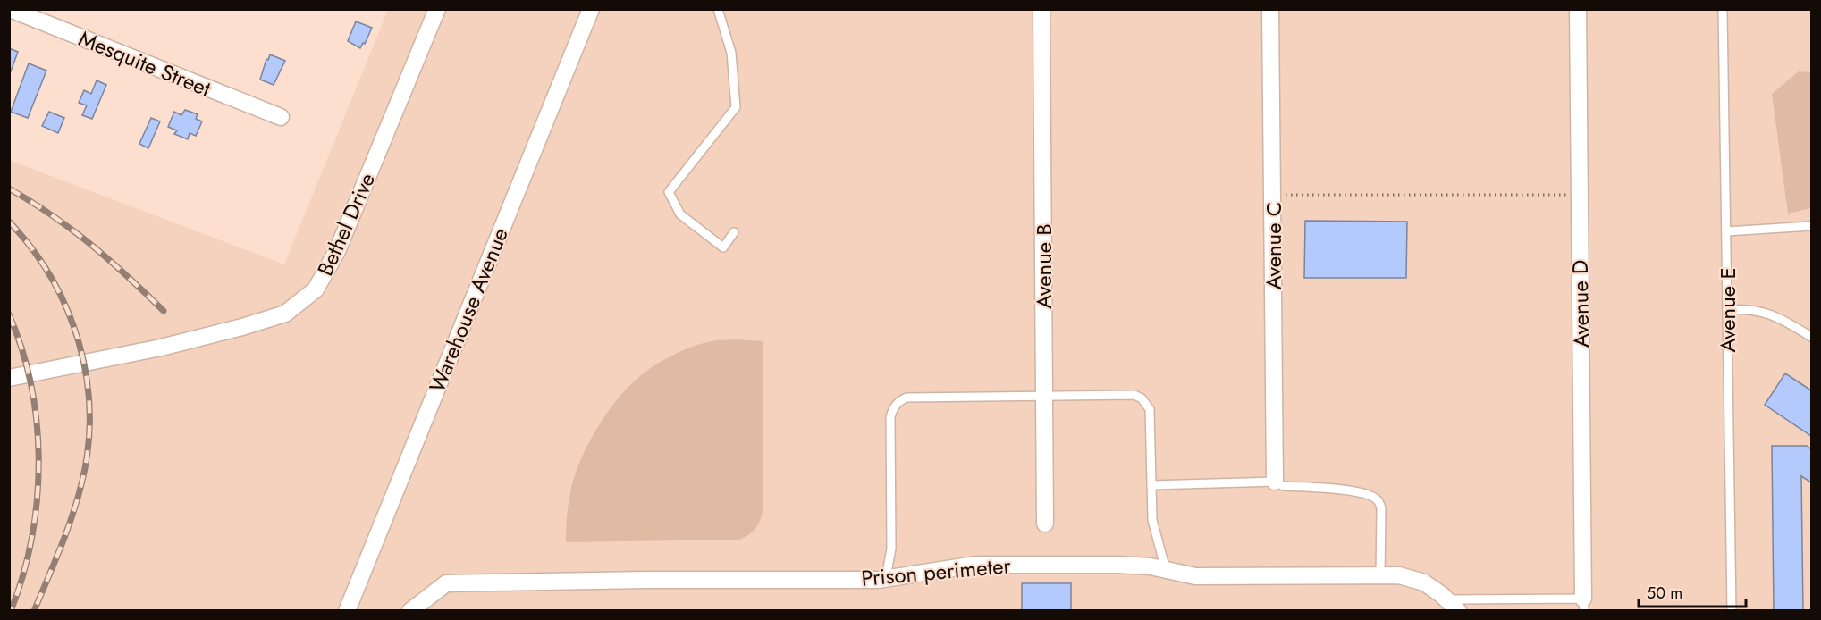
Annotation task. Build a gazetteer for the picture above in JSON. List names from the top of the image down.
{
  "streets": {
    "street": [
      "Mesquite Street",
      "Bethel Drive",
      "Avenue C",
      "Avenue B",
      "Avenue D",
      "Warehouse Avenue",
      "Prison perimeter"
    ],
    "lane": ["Avenue E"]
  },
  "scale_bar": "50 m"
}
